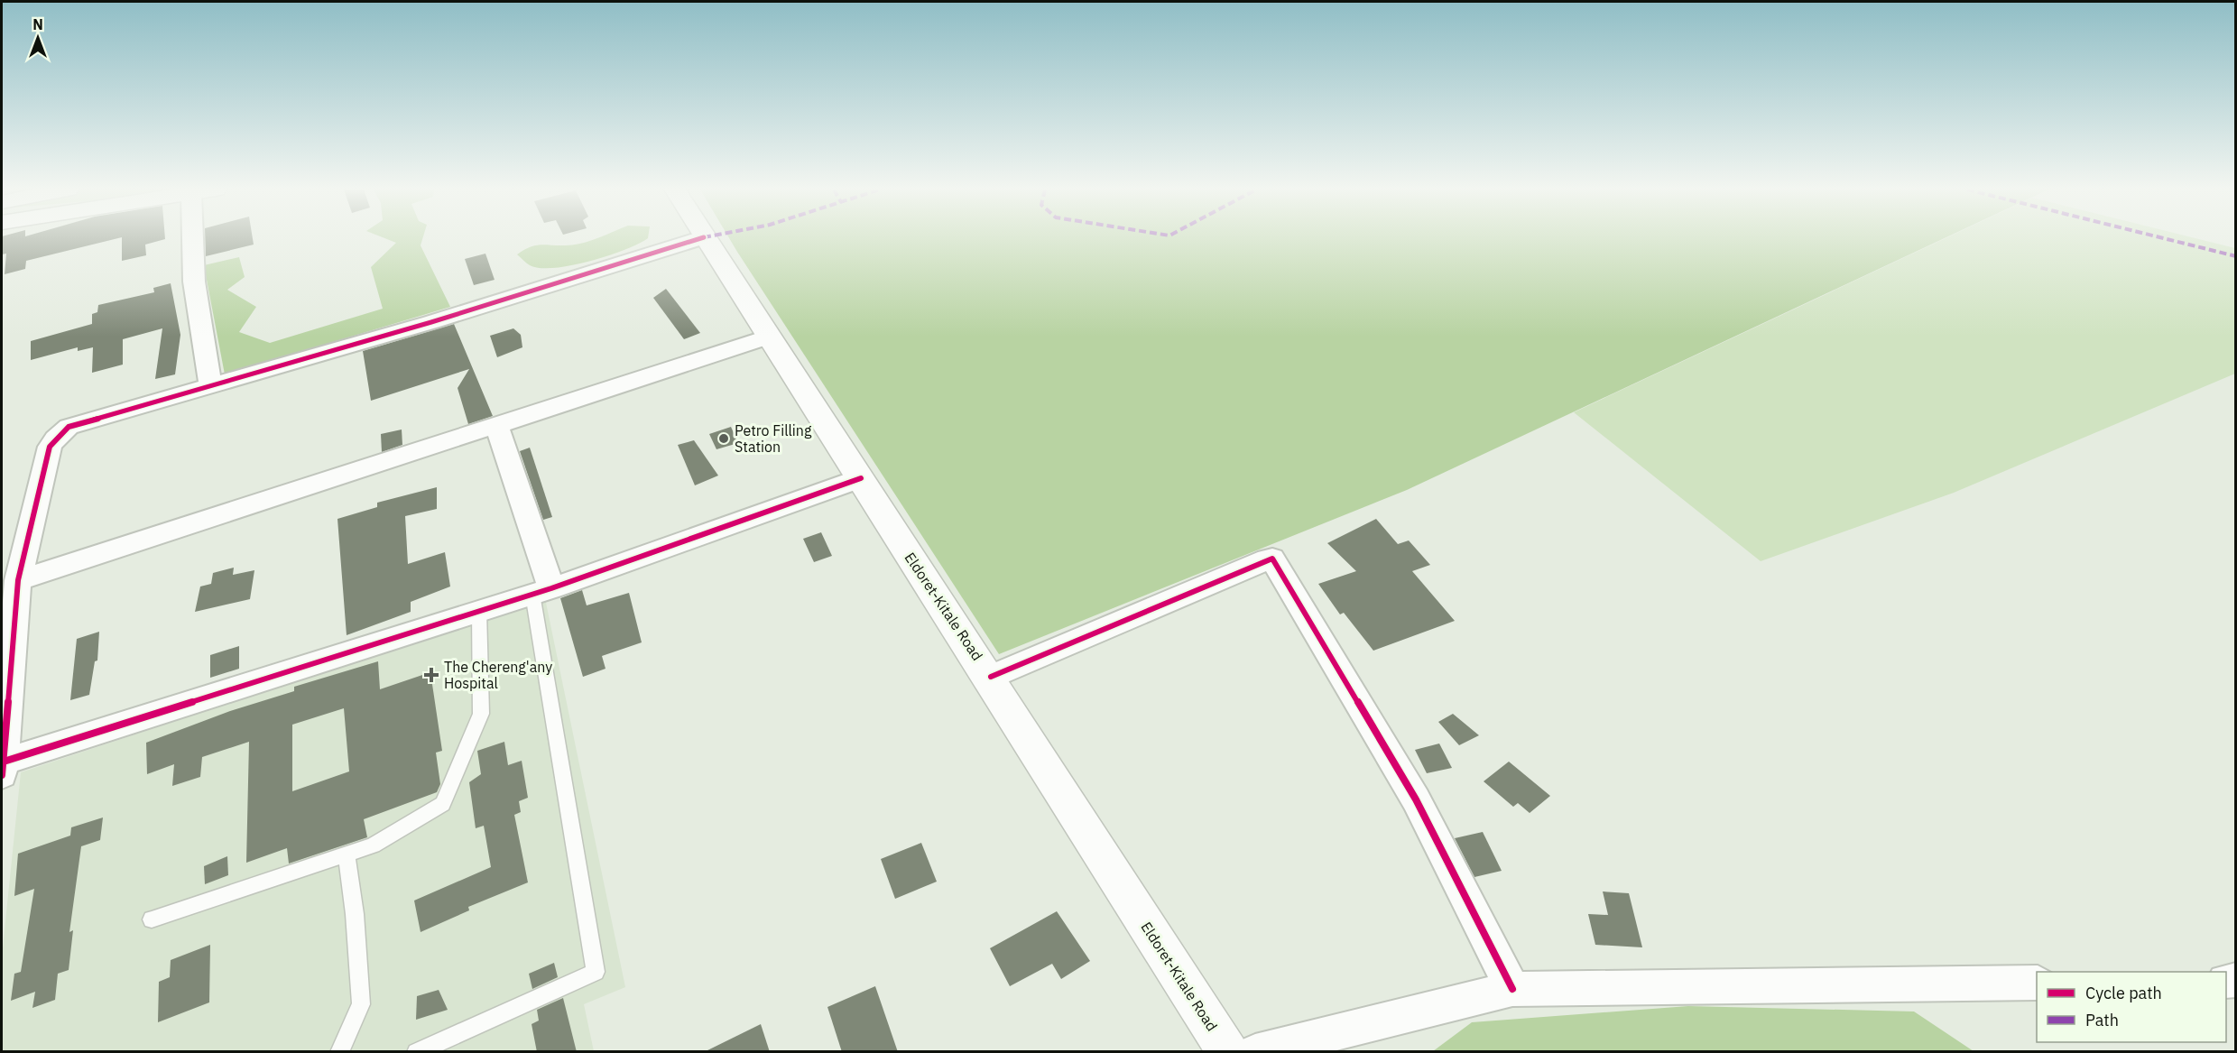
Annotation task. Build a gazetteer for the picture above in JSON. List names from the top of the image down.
{
  "streets": {
    "highway": ["Eldoret-Kitale Road"]
  },
  "places": {
    "other": ["Petro Filling Station"],
    "health": ["The Chereng'any Hospital"]
  },
  "legend": ["Cycle path", "Path"],
  "north": "top"
}
